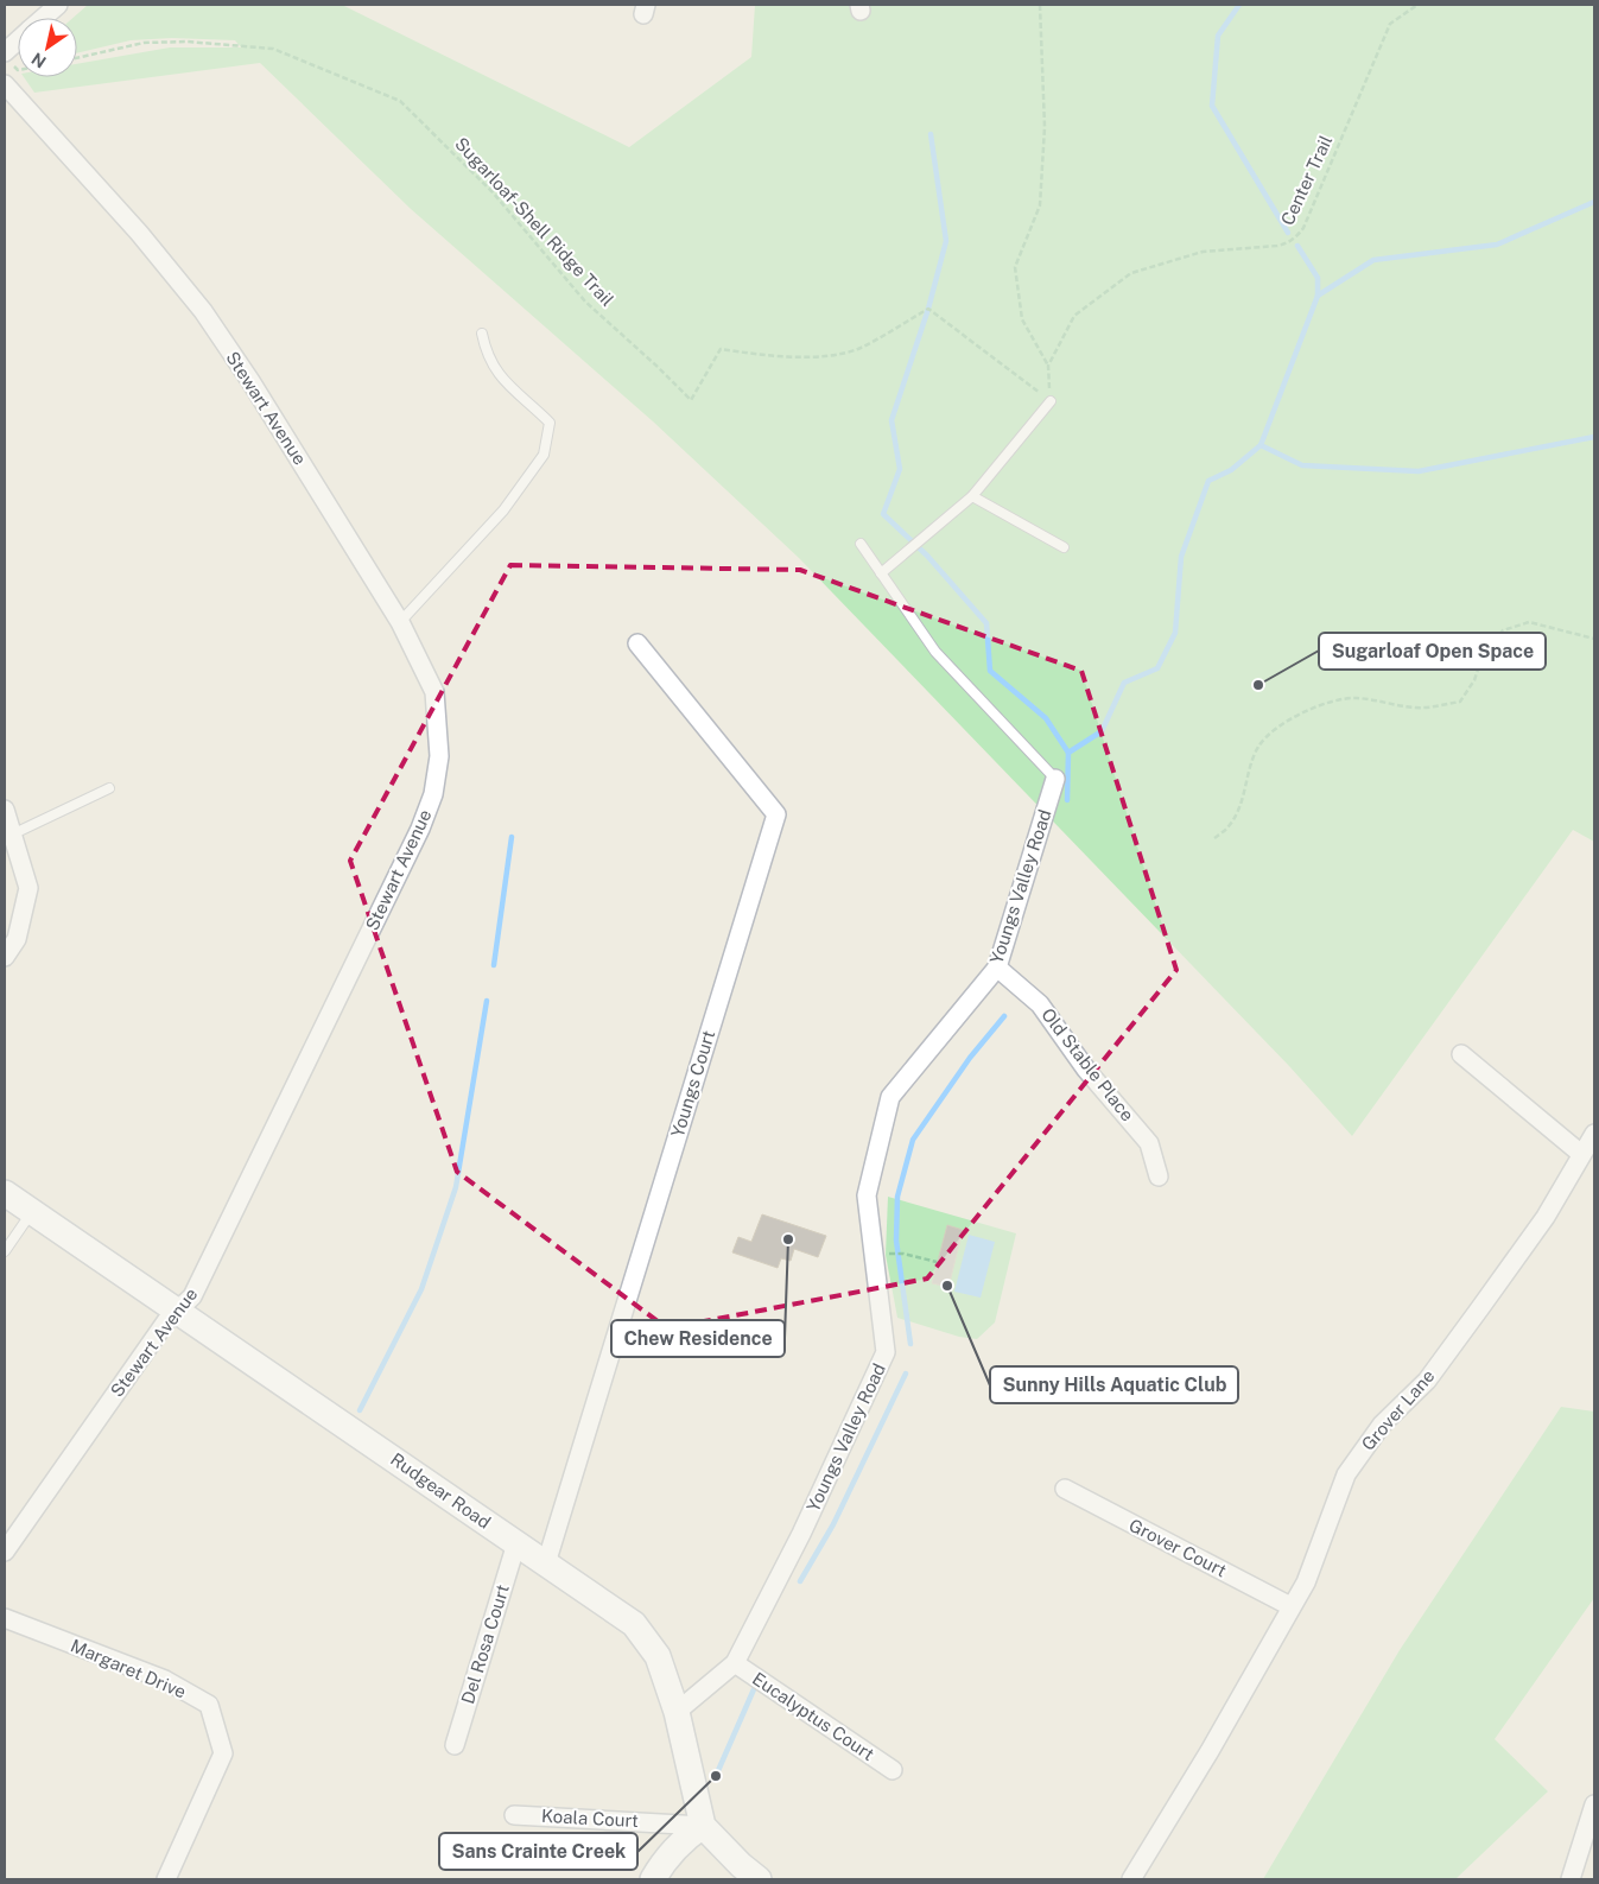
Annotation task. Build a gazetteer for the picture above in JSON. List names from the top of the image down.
{
  "streets": {
    "street": [
      "Stewart Avenue",
      "Youngs Valley Road",
      "Old Stable Place",
      "Youngs Court",
      "Grover Lane",
      "Rudgear Road",
      "Grover Court",
      "Del Rosa Court",
      "Margaret Drive",
      "Eucalyptus Court",
      "Koala Court"
    ],
    "path": ["Center Trail", "Sugarloaf-Shell Ridge Trail"]
  },
  "crossings": [
    ["Stewart Avenue", "Rudgear Road"],
    ["Youngs Valley Road", "Old Stable Place"],
    ["Youngs Valley Road", "Rudgear Road"],
    ["Youngs Valley Road", "Eucalyptus Court"],
    ["Youngs Court", "Rudgear Road"],
    ["Grover Lane", "Grover Court"],
    ["Rudgear Road", "Del Rosa Court"],
    ["Rudgear Road", "Koala Court"]
  ],
  "places": [
    "Sugarloaf Open Space",
    "Chew Residence",
    "Sunny Hills Aquatic Club",
    "Sans Crainte Creek"
  ],
  "north": "bottom left"
}
